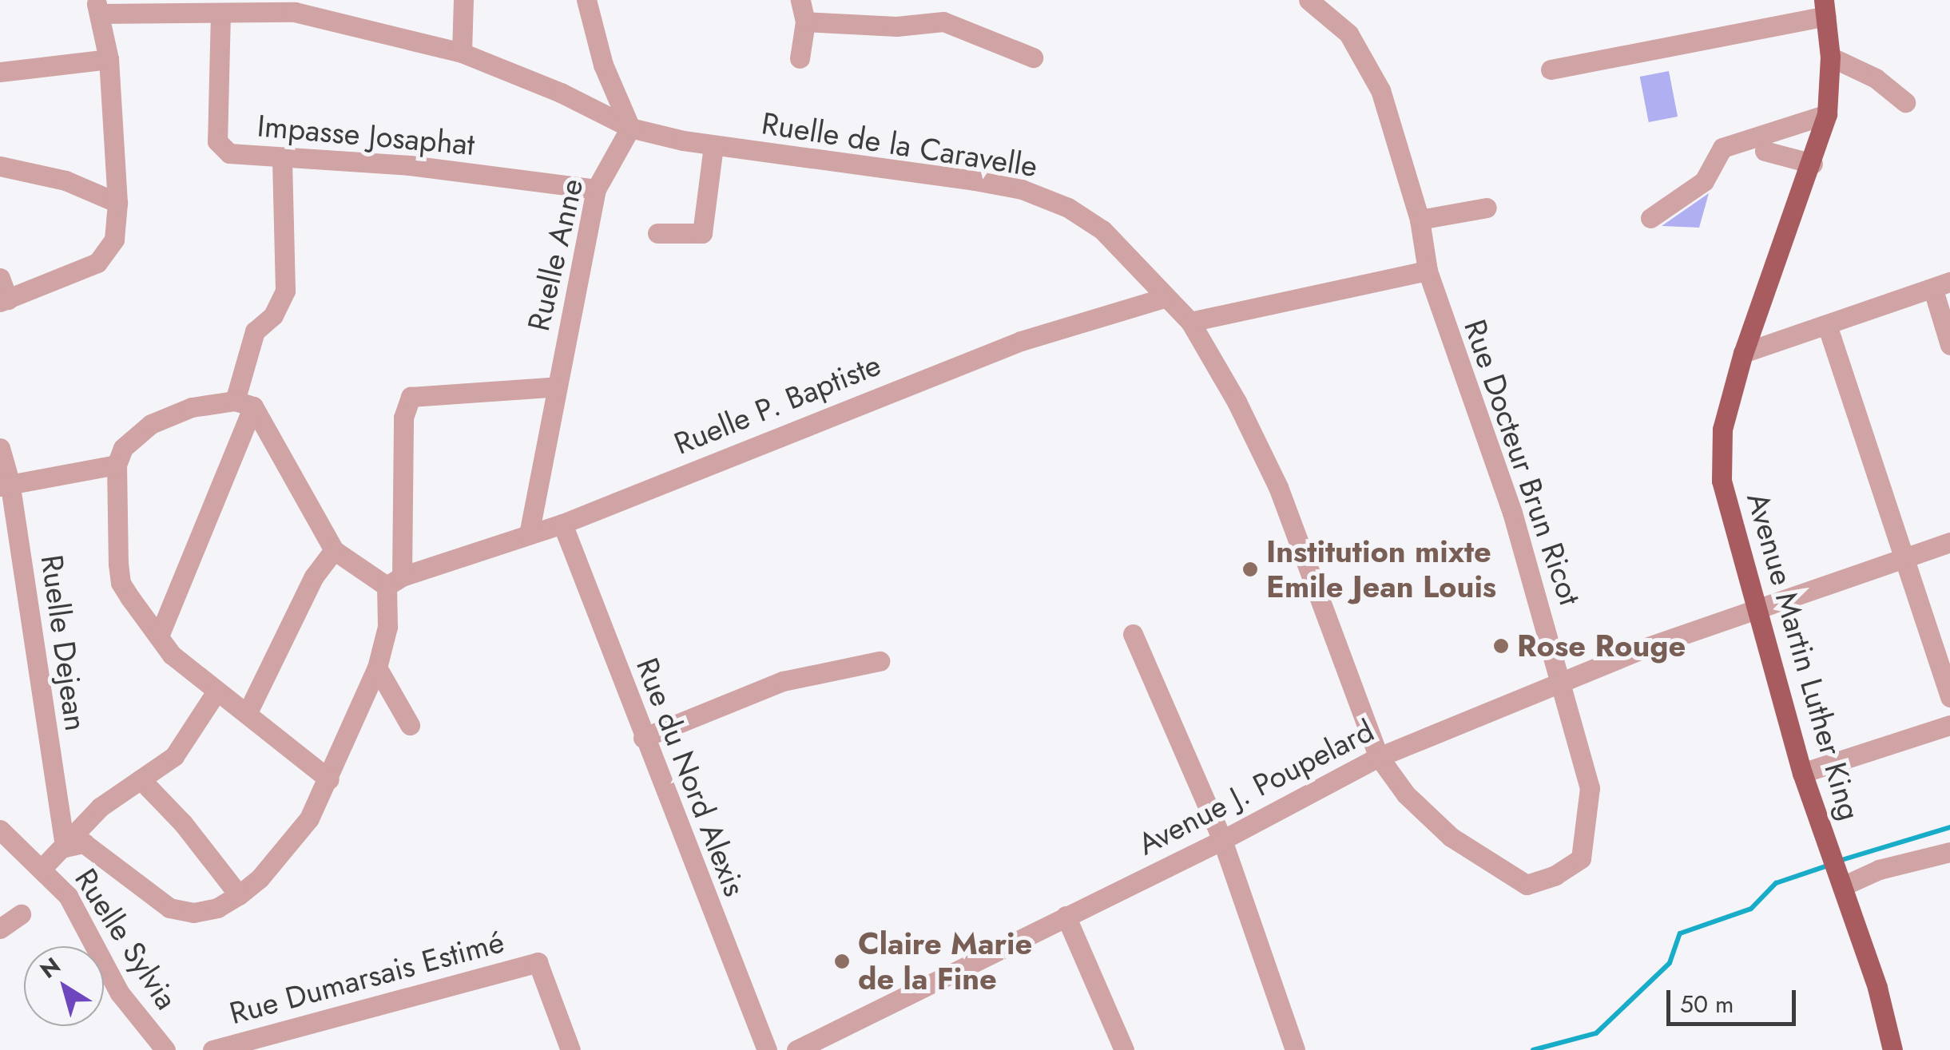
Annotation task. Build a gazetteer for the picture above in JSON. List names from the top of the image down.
{
  "streets": {
    "main road": ["Avenue Martin Luther King"],
    "street": [
      "Impasse Josaphat",
      "Ruelle de la Caravelle",
      "Ruelle Anne",
      "Ruelle P. Baptiste",
      "Rue Docteur Brun Ricot",
      "Ruelle Dejean",
      "Rue du Nord Alexis",
      "Avenue J. Poupelard",
      "Ruelle Sylvia",
      "Rue Dumarsais Estimé"
    ]
  },
  "crossings": [
    ["Impasse Josaphat", "Ruelle de la Caravelle"],
    ["Impasse Josaphat", "Ruelle Anne"],
    ["Ruelle de la Caravelle", "Ruelle Anne"],
    ["Ruelle de la Caravelle", "Ruelle P. Baptiste"],
    ["Ruelle de la Caravelle", "Rue Docteur Brun Ricot"],
    ["Ruelle de la Caravelle", "Avenue J. Poupelard"],
    ["Ruelle Anne", "Ruelle P. Baptiste"],
    ["Ruelle P. Baptiste", "Rue du Nord Alexis"],
    ["Rue Docteur Brun Ricot", "Avenue J. Poupelard"],
    ["Avenue Martin Luther King", "Avenue J. Poupelard"]
  ],
  "places": ["Institution mixte Emile Jean Louis", "Rose Rouge", "Claire Marie de la Fine"],
  "scale_bar": "50 m",
  "north": "top left"
}
